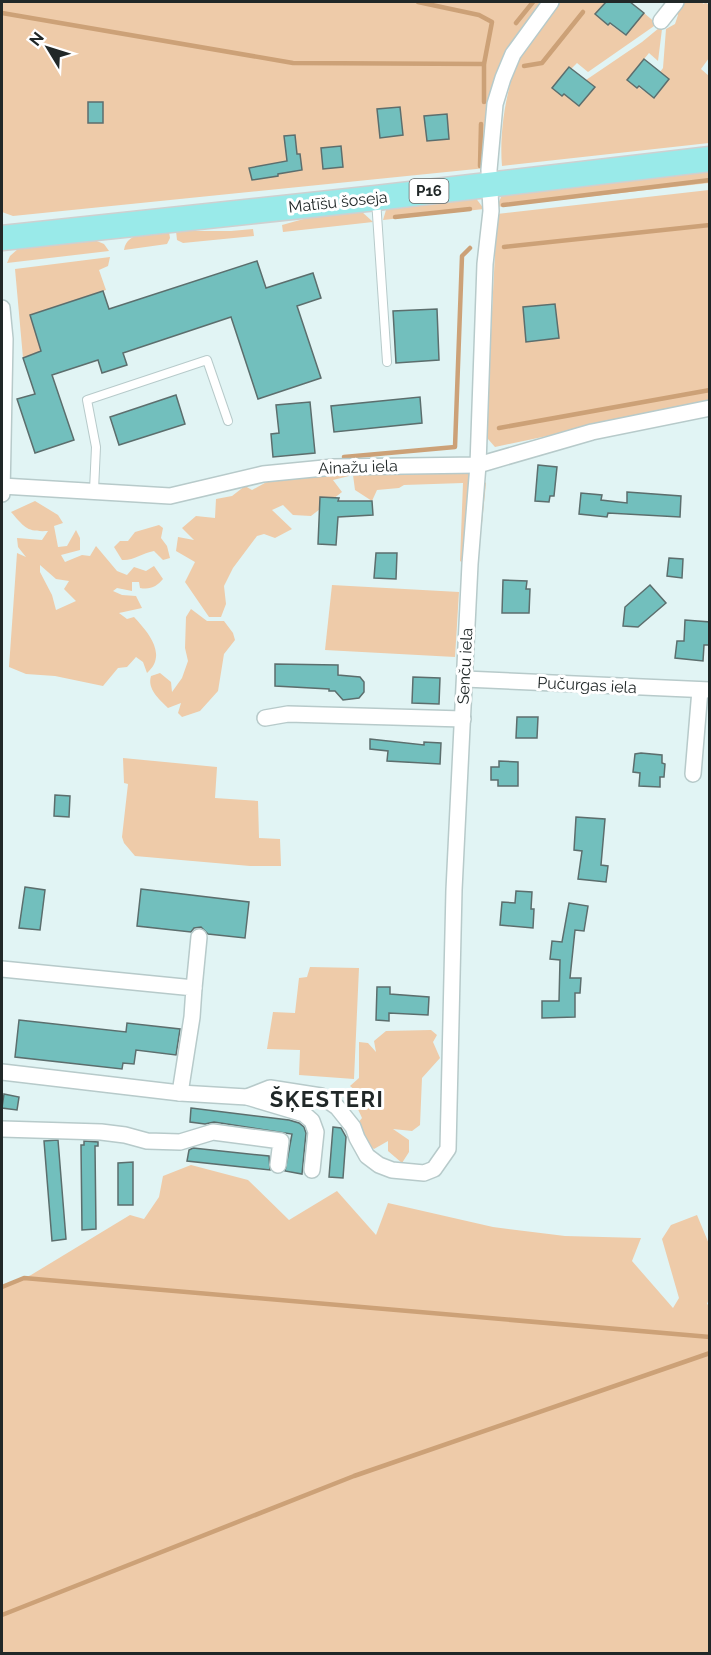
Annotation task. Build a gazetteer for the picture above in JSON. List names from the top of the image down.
{
  "streets": {
    "main road": ["P16", "Matīšu šoseja"],
    "street": ["Ainažu iela", "Senču iela", "Pučurgas iela"]
  },
  "crossings": [
    ["Matīšu šoseja", "Senču iela"],
    ["Ainažu iela", "Senču iela"],
    ["Senču iela", "Pučurgas iela"]
  ],
  "districts": ["ŠĶESTERI"],
  "north": "top left"
}
